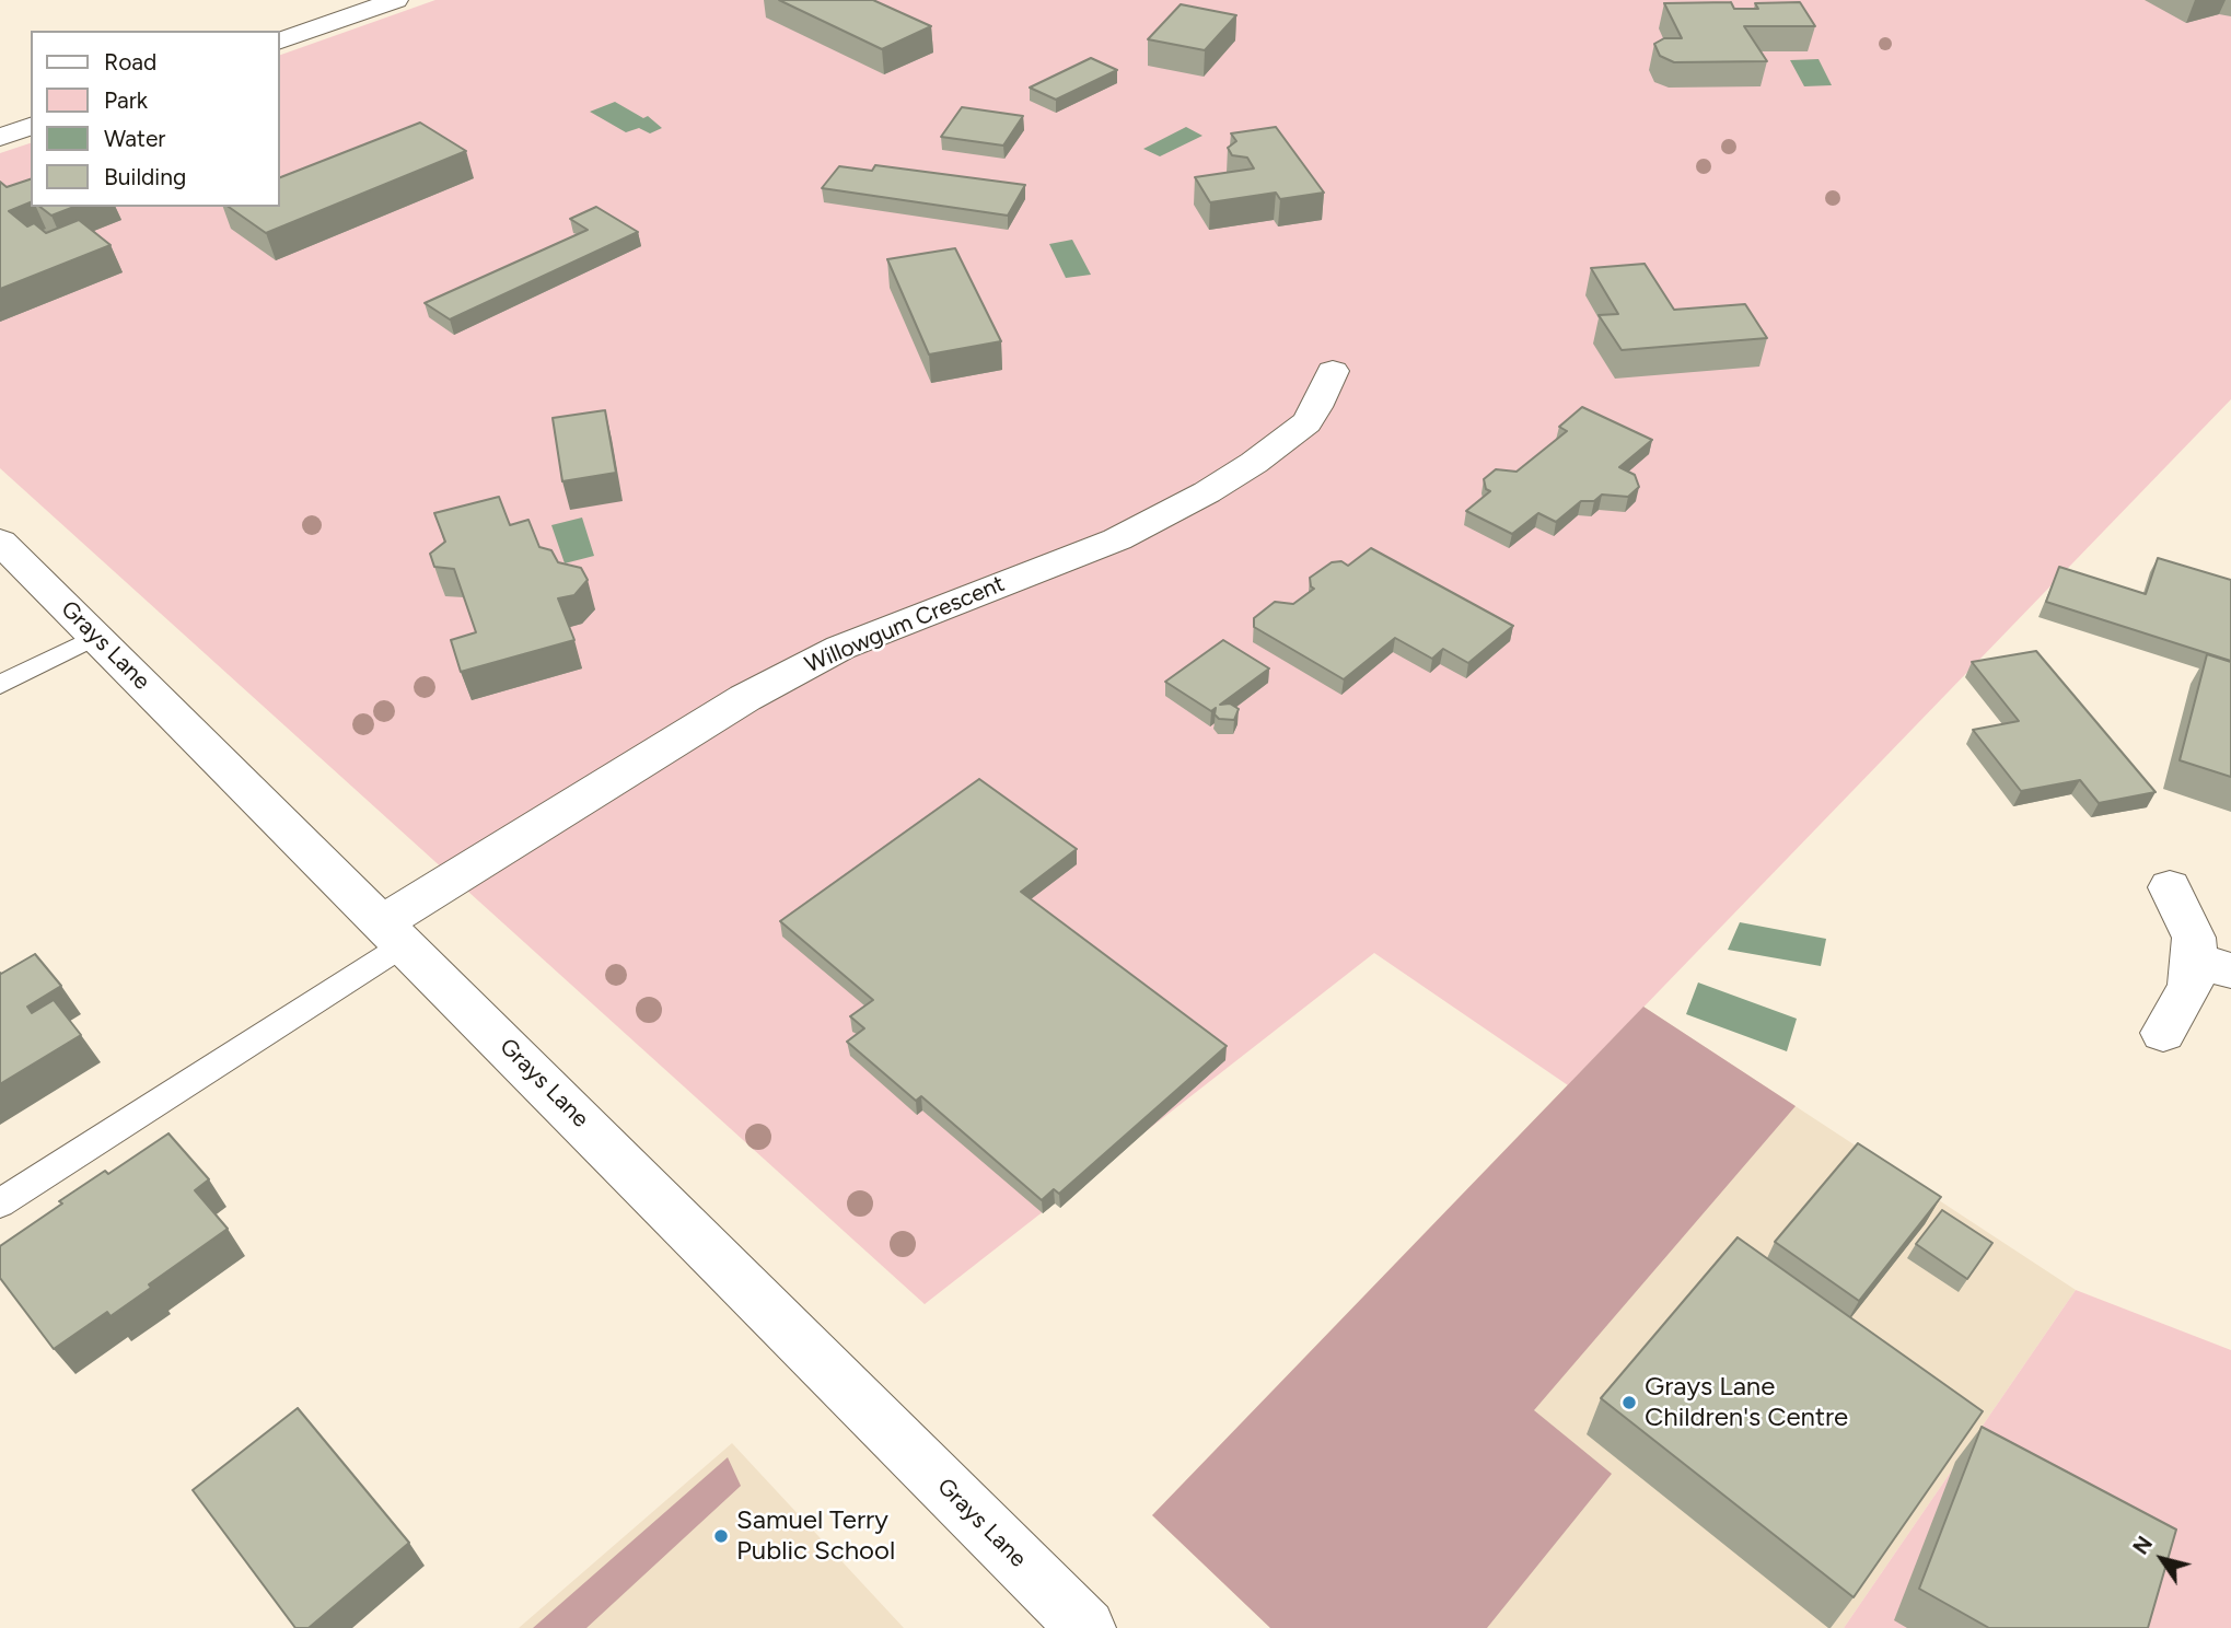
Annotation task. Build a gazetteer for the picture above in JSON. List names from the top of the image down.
{
  "streets": {
    "street": ["Willowgum Crescent", "Grays Lane"]
  },
  "crossings": [
    ["Willowgum Crescent", "Grays Lane"]
  ],
  "places": ["Grays Lane Children's Centre", "Samuel Terry Public School"],
  "legend": [
    "Road",
    "Park",
    "Water",
    "Building"
  ],
  "north": "top left"
}
